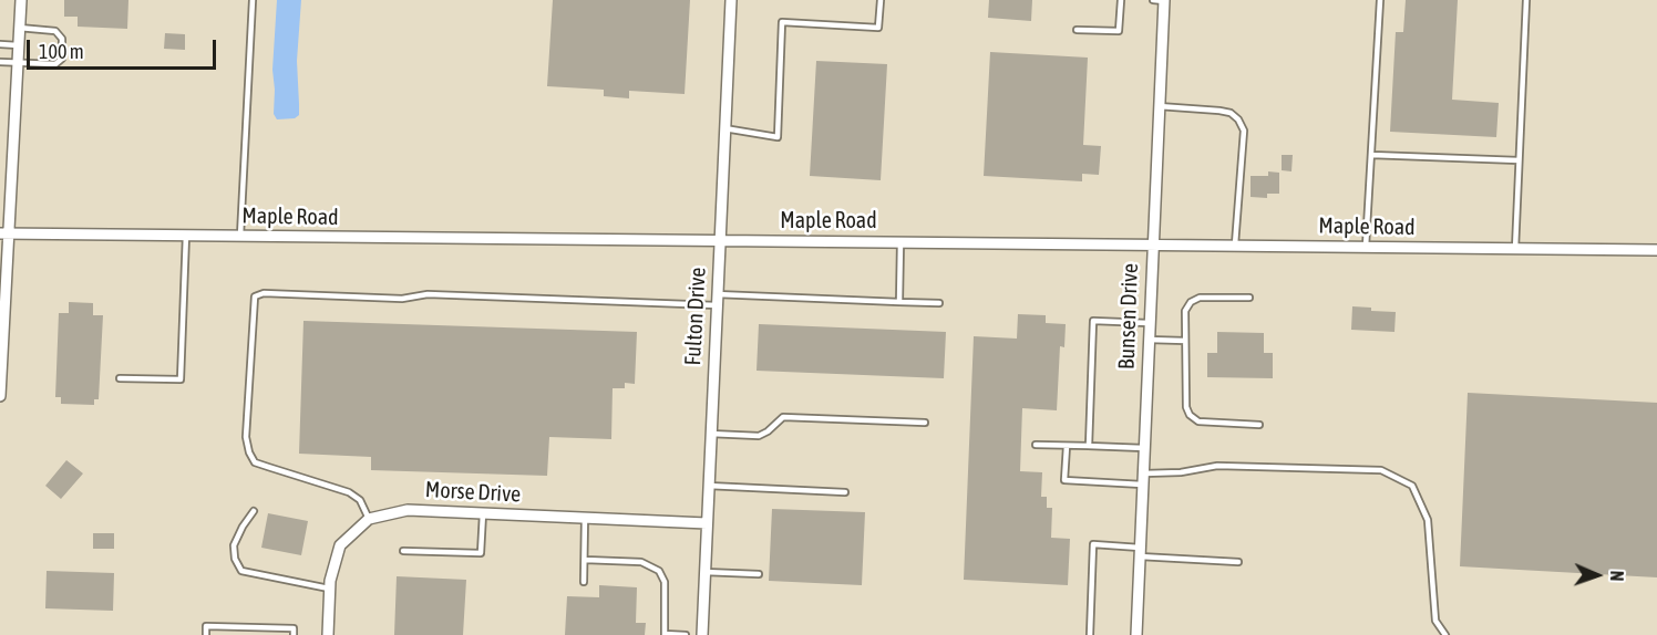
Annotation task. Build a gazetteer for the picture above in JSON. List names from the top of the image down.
{
  "streets": {
    "street": [
      "Maple Road",
      "Fulton Drive",
      "Bunsen Drive",
      "Morse Drive"
    ]
  },
  "crossings": [
    ["Maple Road", "Fulton Drive"],
    ["Maple Road", "Bunsen Drive"],
    ["Fulton Drive", "Morse Drive"]
  ],
  "scale_bar": "100 m",
  "north": "right"
}
